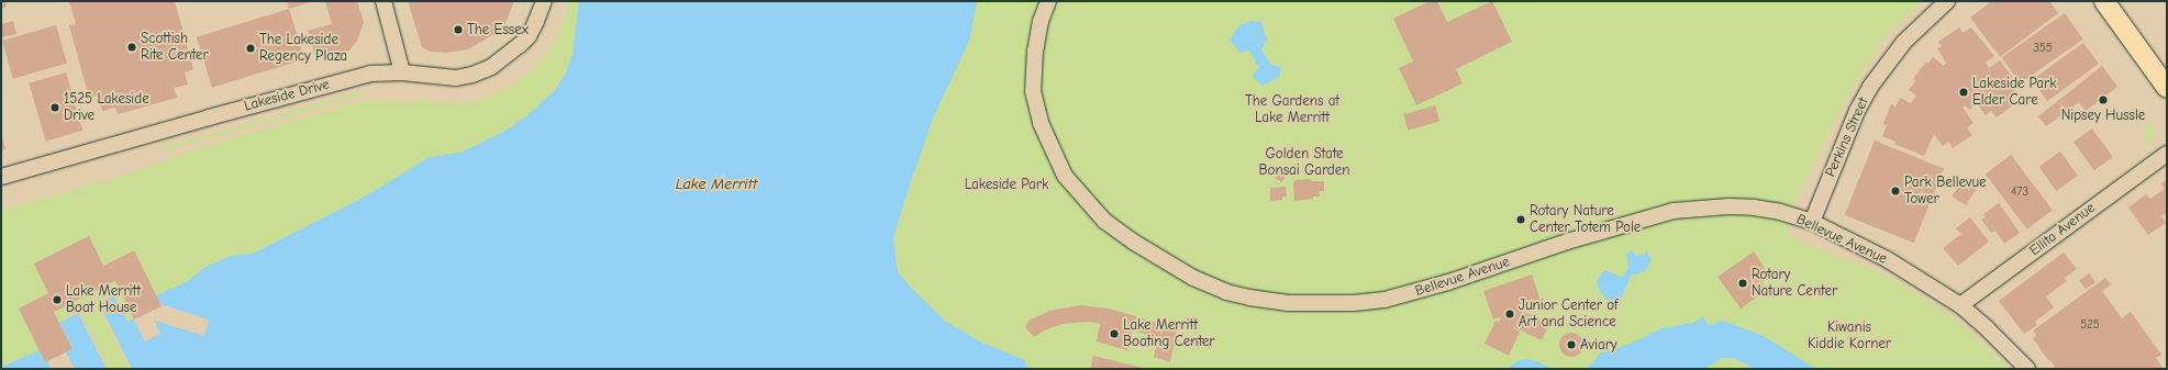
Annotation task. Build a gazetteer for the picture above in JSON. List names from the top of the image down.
{
  "streets": {
    "street": [
      "Lakeside Drive",
      "Perkins Street",
      "Ellita Avenue",
      "Bellevue Avenue"
    ]
  },
  "crossings": [
    ["Perkins Street", "Bellevue Avenue"],
    ["Ellita Avenue", "Bellevue Avenue"]
  ],
  "water": ["Lake Merritt"],
  "parks": [
    "The Gardens at Lake Merritt",
    "Golden State Bonsai Garden",
    "Lakeside Park",
    "Kiwanis Kiddie Korner"
  ],
  "places": [
    "The Essex",
    "Scottish Rite Center",
    "The Lakeside Regency Plaza",
    "Lakeside Park Elder Care",
    "Nipsey Hussle",
    "1525 Lakeside Drive",
    "Park Bellevue Tower",
    "Rotary Nature Center Totem Pole",
    "Rotary Nature Center",
    "Lake Merritt Boat House",
    "Junior Center of Art and Science",
    "Lake Merritt Boating Center",
    "Aviary"
  ],
  "house_numbers": ["355", "473", "525"]
}
